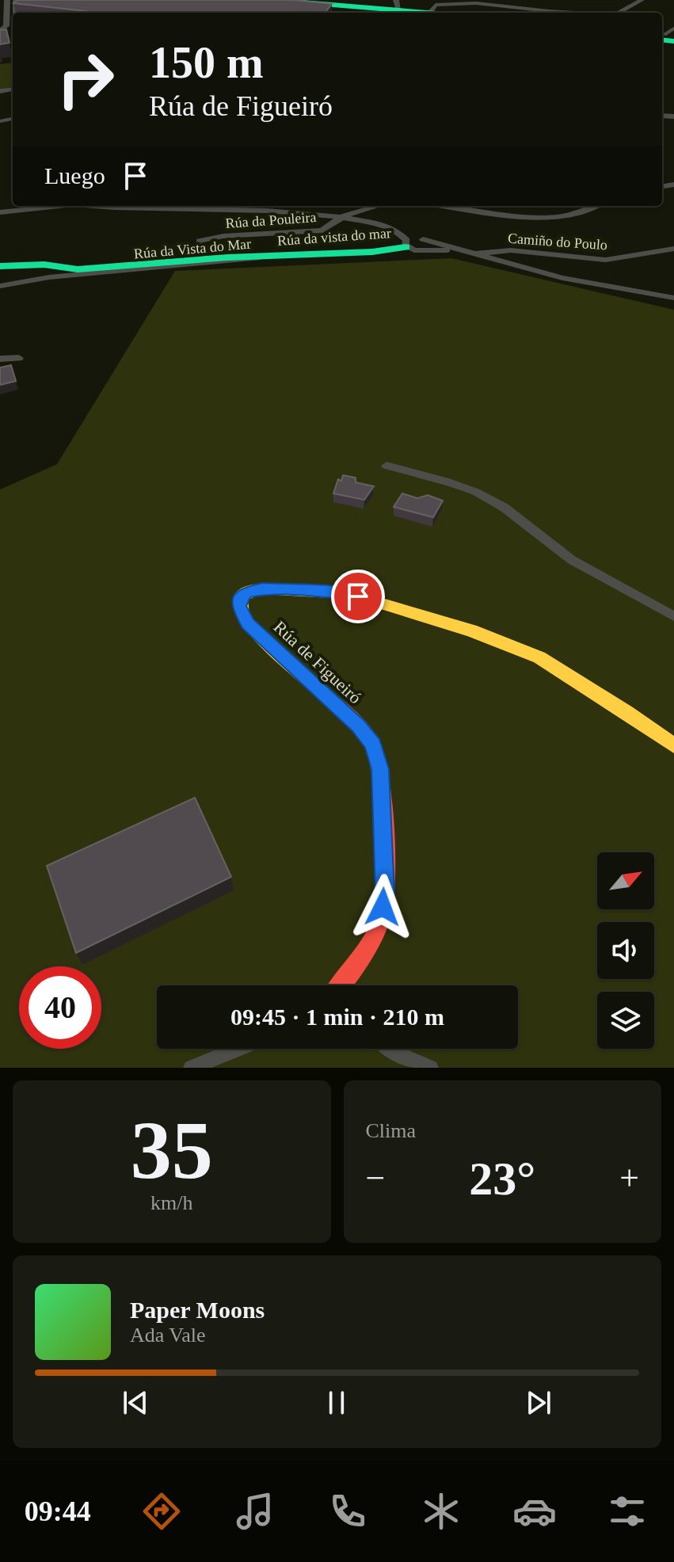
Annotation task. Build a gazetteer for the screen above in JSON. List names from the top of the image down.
{
  "streets": {
    "street": [
      "Rúa da Pouleira",
      "Rúa da vista do mar",
      "Camiño do Poulo",
      "Rúa da Vista do Mar",
      "Rúa de Figueiró"
    ]
  },
  "crossings": [
    ["Rúa da Pouleira", "Rúa da vista do mar"],
    ["Rúa da vista do mar", "Rúa da Vista do Mar"]
  ],
  "north": "top right",
  "page": {
    "turn": ["150 m", "Rúa de Figueiró"],
    "then": "Luego",
    "limit": "40",
    "trip": "09:45 · 1 min · 210 m",
    "tile": [
      ["35", "km/h"],
      "Clima"
    ],
    "heat": ["−", "23°", "+"],
    "song": ["Paper Moons", "Ada Vale"],
    "tabs": "09:44"
  }
}
